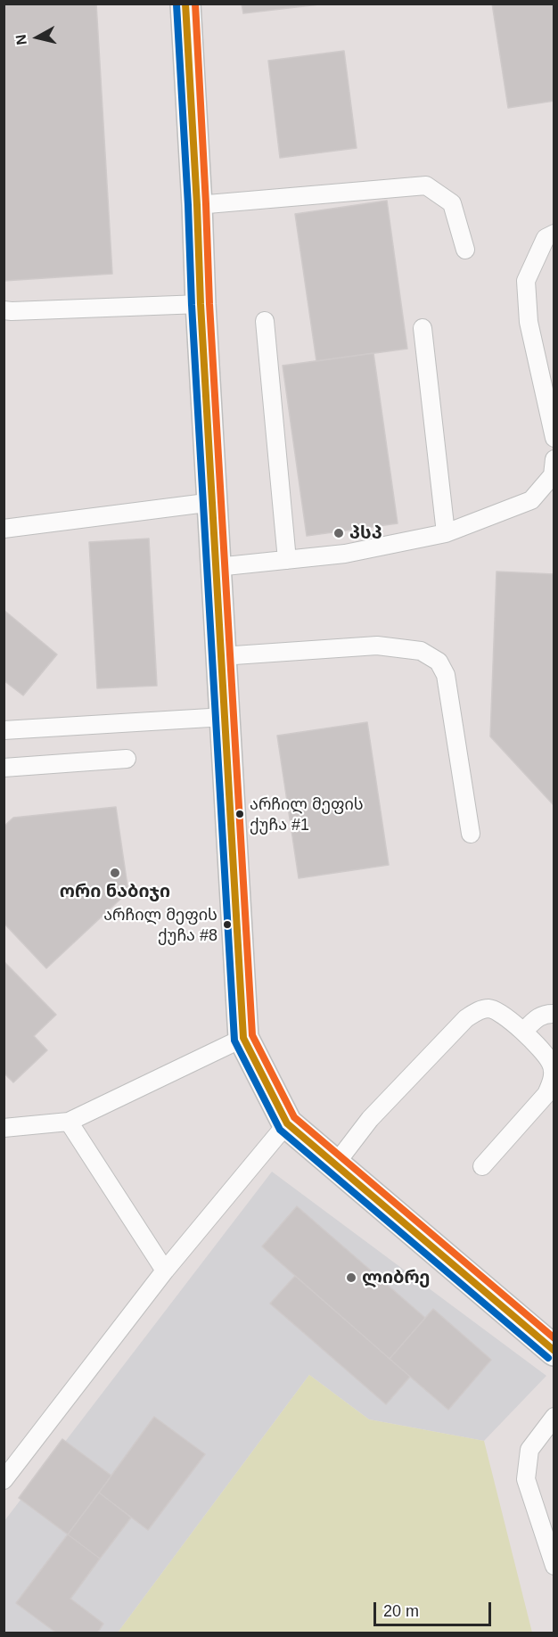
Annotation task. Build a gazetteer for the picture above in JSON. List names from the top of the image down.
{
  "places": [
    "პსპ",
    "არჩილ მეფის ქუჩა #1",
    "ორი ნაბიჯი",
    "არჩილ მეფის ქუჩა #8",
    "ლიბრე"
  ],
  "scale_bar": "20 m",
  "north": "left"
}
